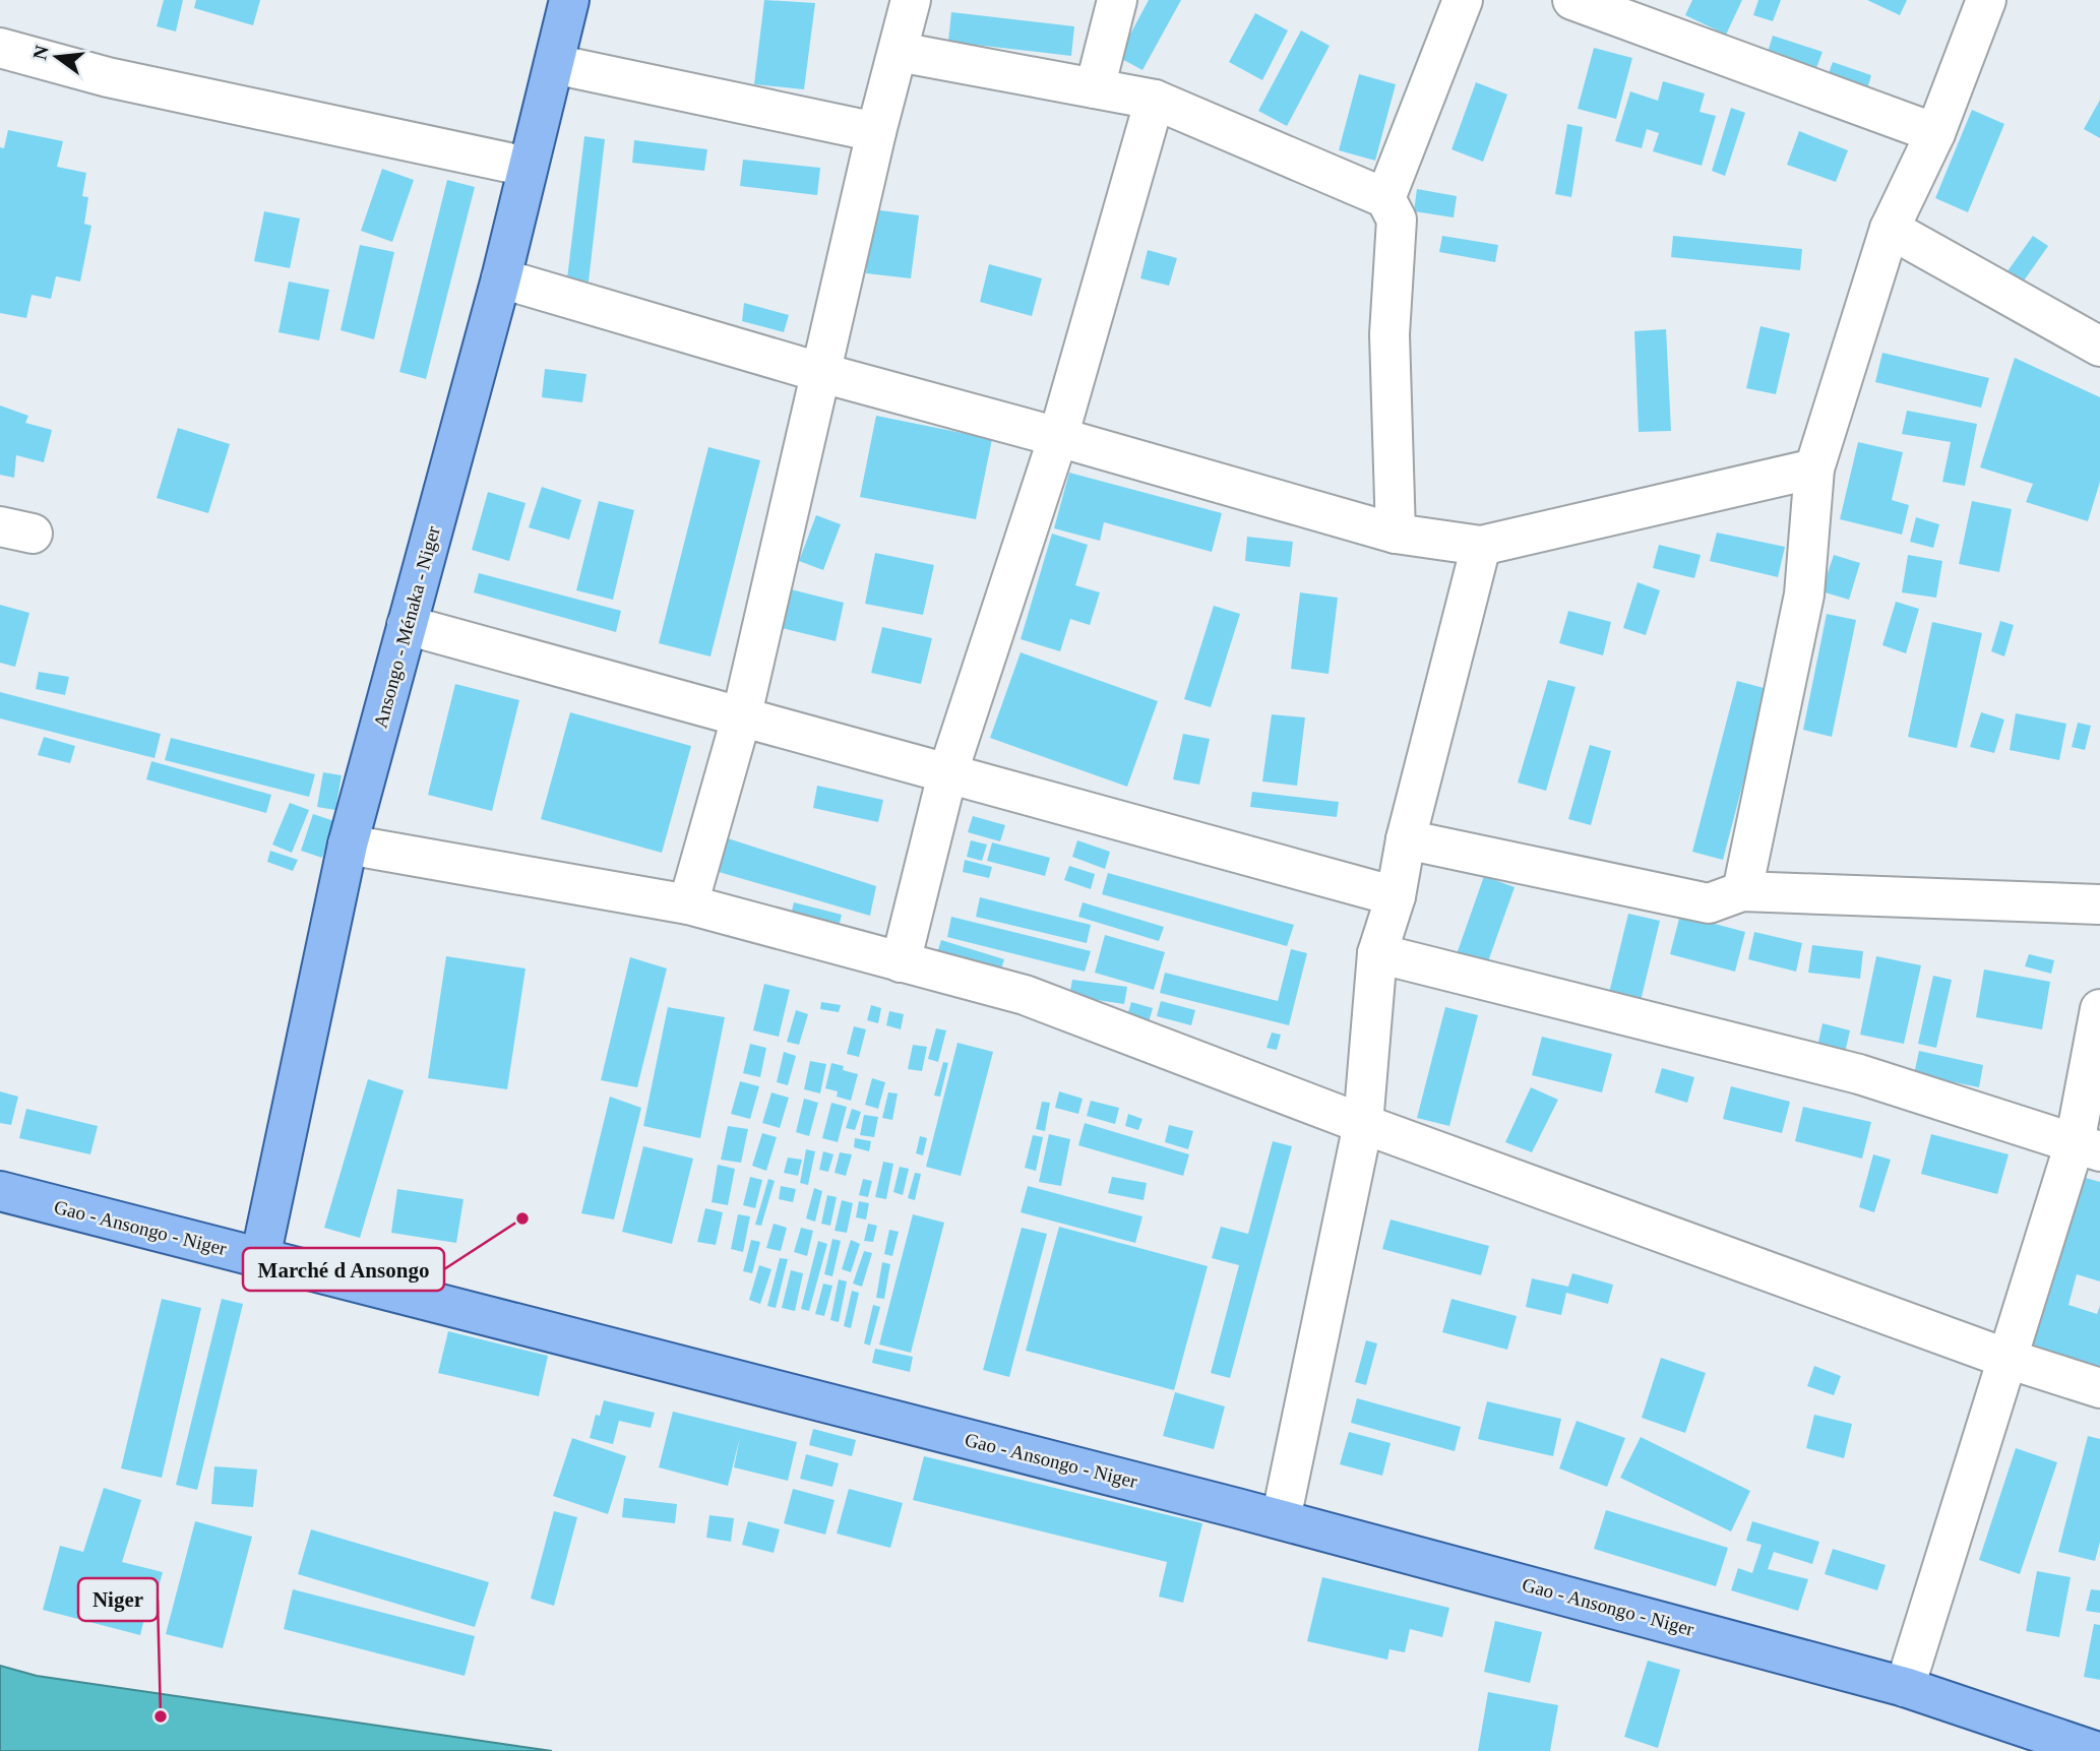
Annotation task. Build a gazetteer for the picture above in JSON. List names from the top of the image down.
{
  "streets": {
    "main road": ["Ansongo - Ménaka - Niger", "Gao - Ansongo - Niger"]
  },
  "crossings": [
    ["Ansongo - Ménaka - Niger", "Gao - Ansongo - Niger"]
  ],
  "places": ["Marché d Ansongo", "Niger"],
  "north": "left"
}
